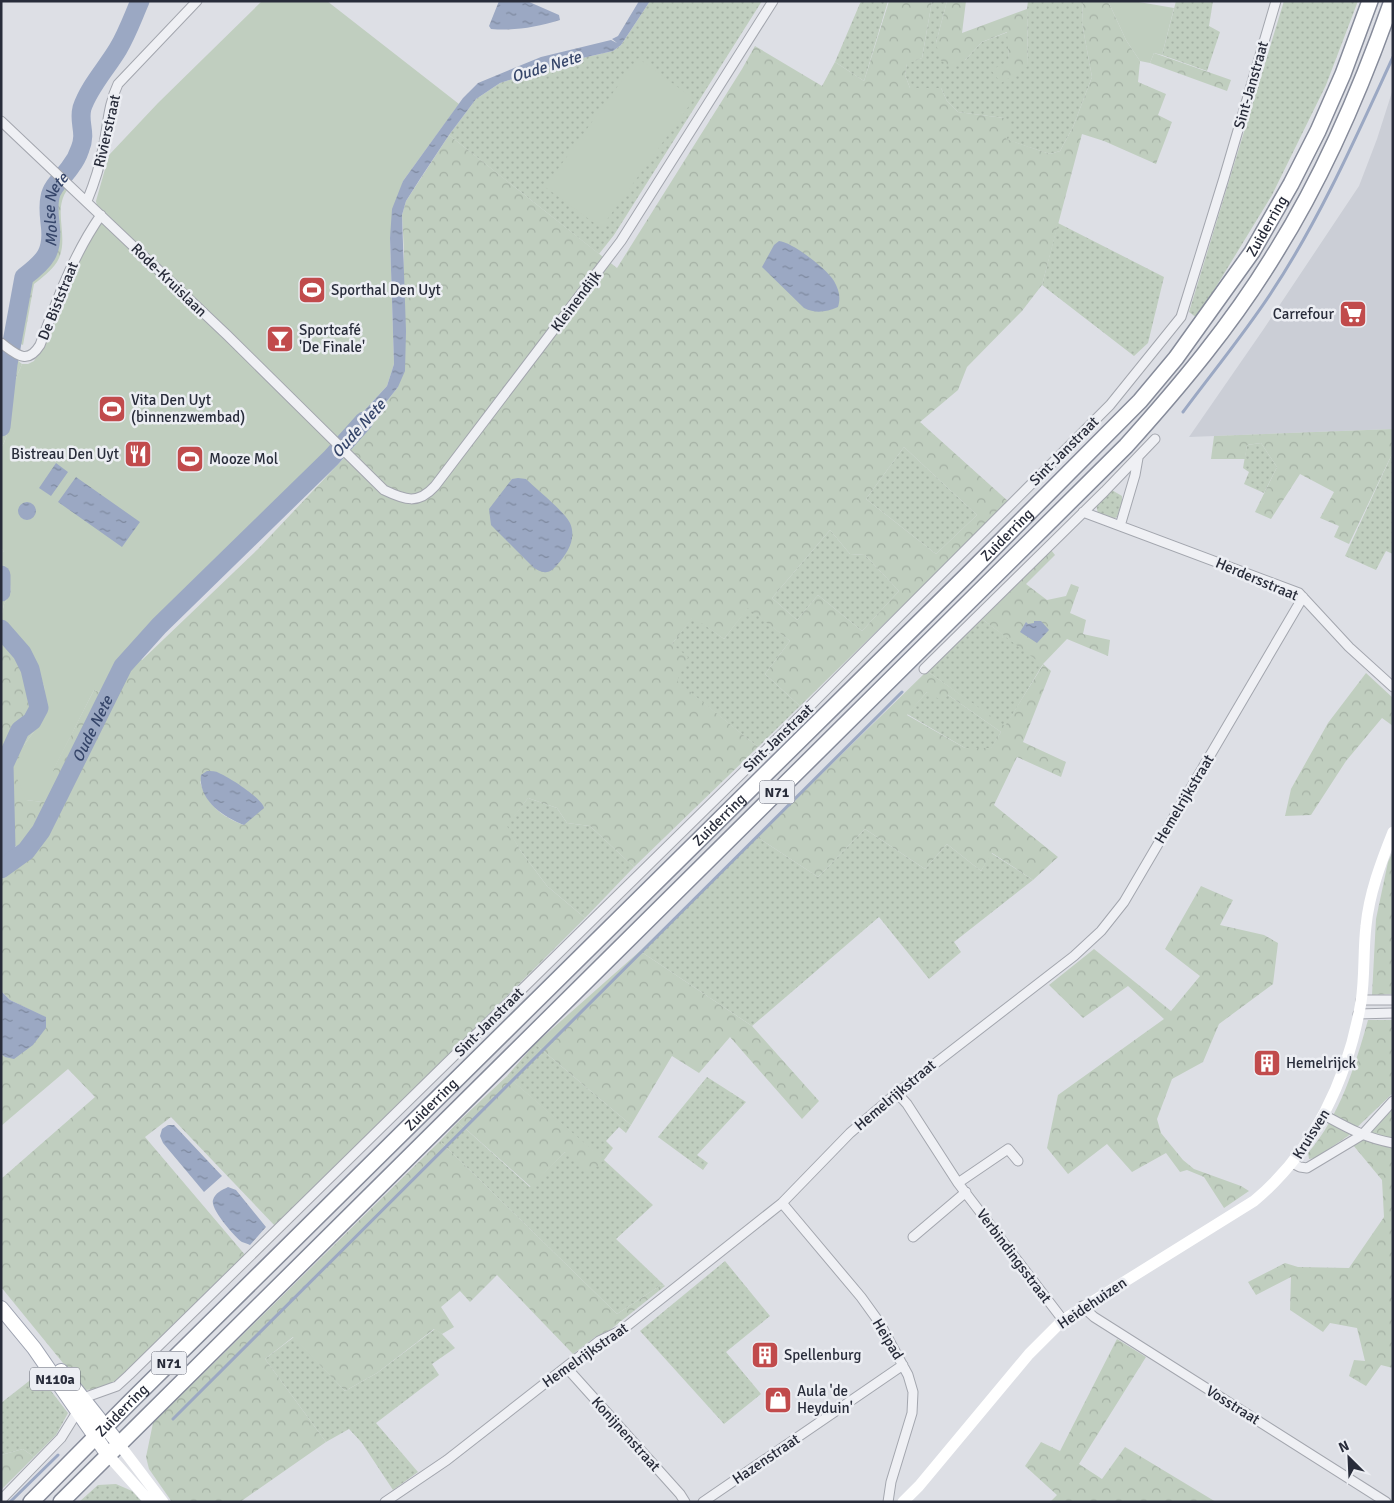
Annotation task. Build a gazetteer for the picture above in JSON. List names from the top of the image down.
{
  "streets": {
    "highway": ["Zuiderring", "N71"],
    "main road": ["N110a"],
    "street": [
      "Sint-Janstraat",
      "Rivierstraat",
      "Rode-Kruislaan",
      "De Biststraat",
      "Kleinendijk",
      "Herdersstraat",
      "Hemelrijkstraat",
      "Kruisven",
      "Verbindingsstraat",
      "Heidehuizen",
      "Heipad",
      "Vosstraat",
      "Konijnenstraat",
      "Hazenstraat"
    ]
  },
  "crossings": [
    ["Sint-Janstraat", "N110a"],
    ["Rivierstraat", "Rode-Kruislaan"],
    ["Zuiderring", "N110a"],
    ["Rode-Kruislaan", "De Biststraat"],
    ["Rode-Kruislaan", "Kleinendijk"],
    ["Herdersstraat", "Hemelrijkstraat"],
    ["Hemelrijkstraat", "Verbindingsstraat"],
    ["Hemelrijkstraat", "Heipad"],
    ["Hemelrijkstraat", "Konijnenstraat"],
    ["Kruisven", "Heidehuizen"],
    ["Verbindingsstraat", "Heidehuizen"],
    ["Heidehuizen", "Vosstraat"],
    ["Heipad", "Hazenstraat"]
  ],
  "water": ["Oude Nete", "Molse Nete"],
  "places": {
    "sports": ["Sporthal Den Uyt", "Vita Den Uyt (binnenzwembad)", "Mooze Mol"],
    "supermarket": ["Carrefour"],
    "bar": ["Sportcafé 'De Finale'"],
    "restaurant": ["Bistreau Den Uyt"],
    "building": ["Hemelrijck", "Spellenburg"],
    "shop": ["Aula 'de Heyduin'"]
  },
  "north": "top left"
}
